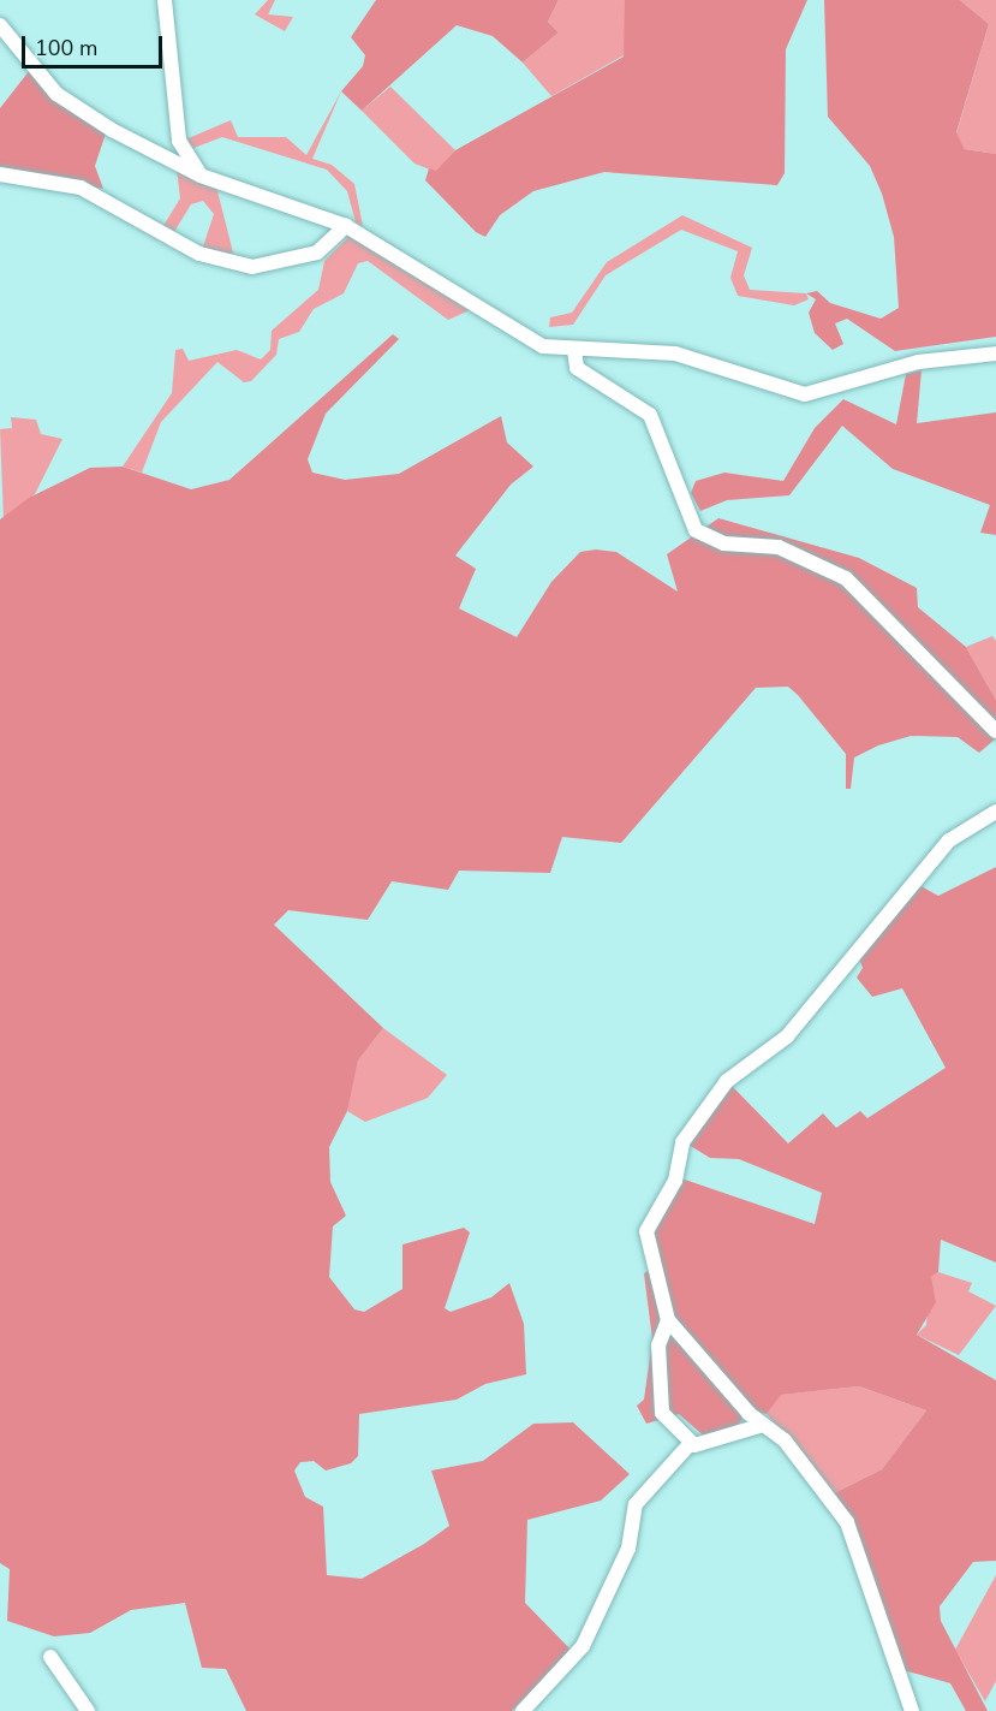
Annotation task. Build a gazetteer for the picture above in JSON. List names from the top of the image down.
{
  "scale_bar": "100 m"
}
